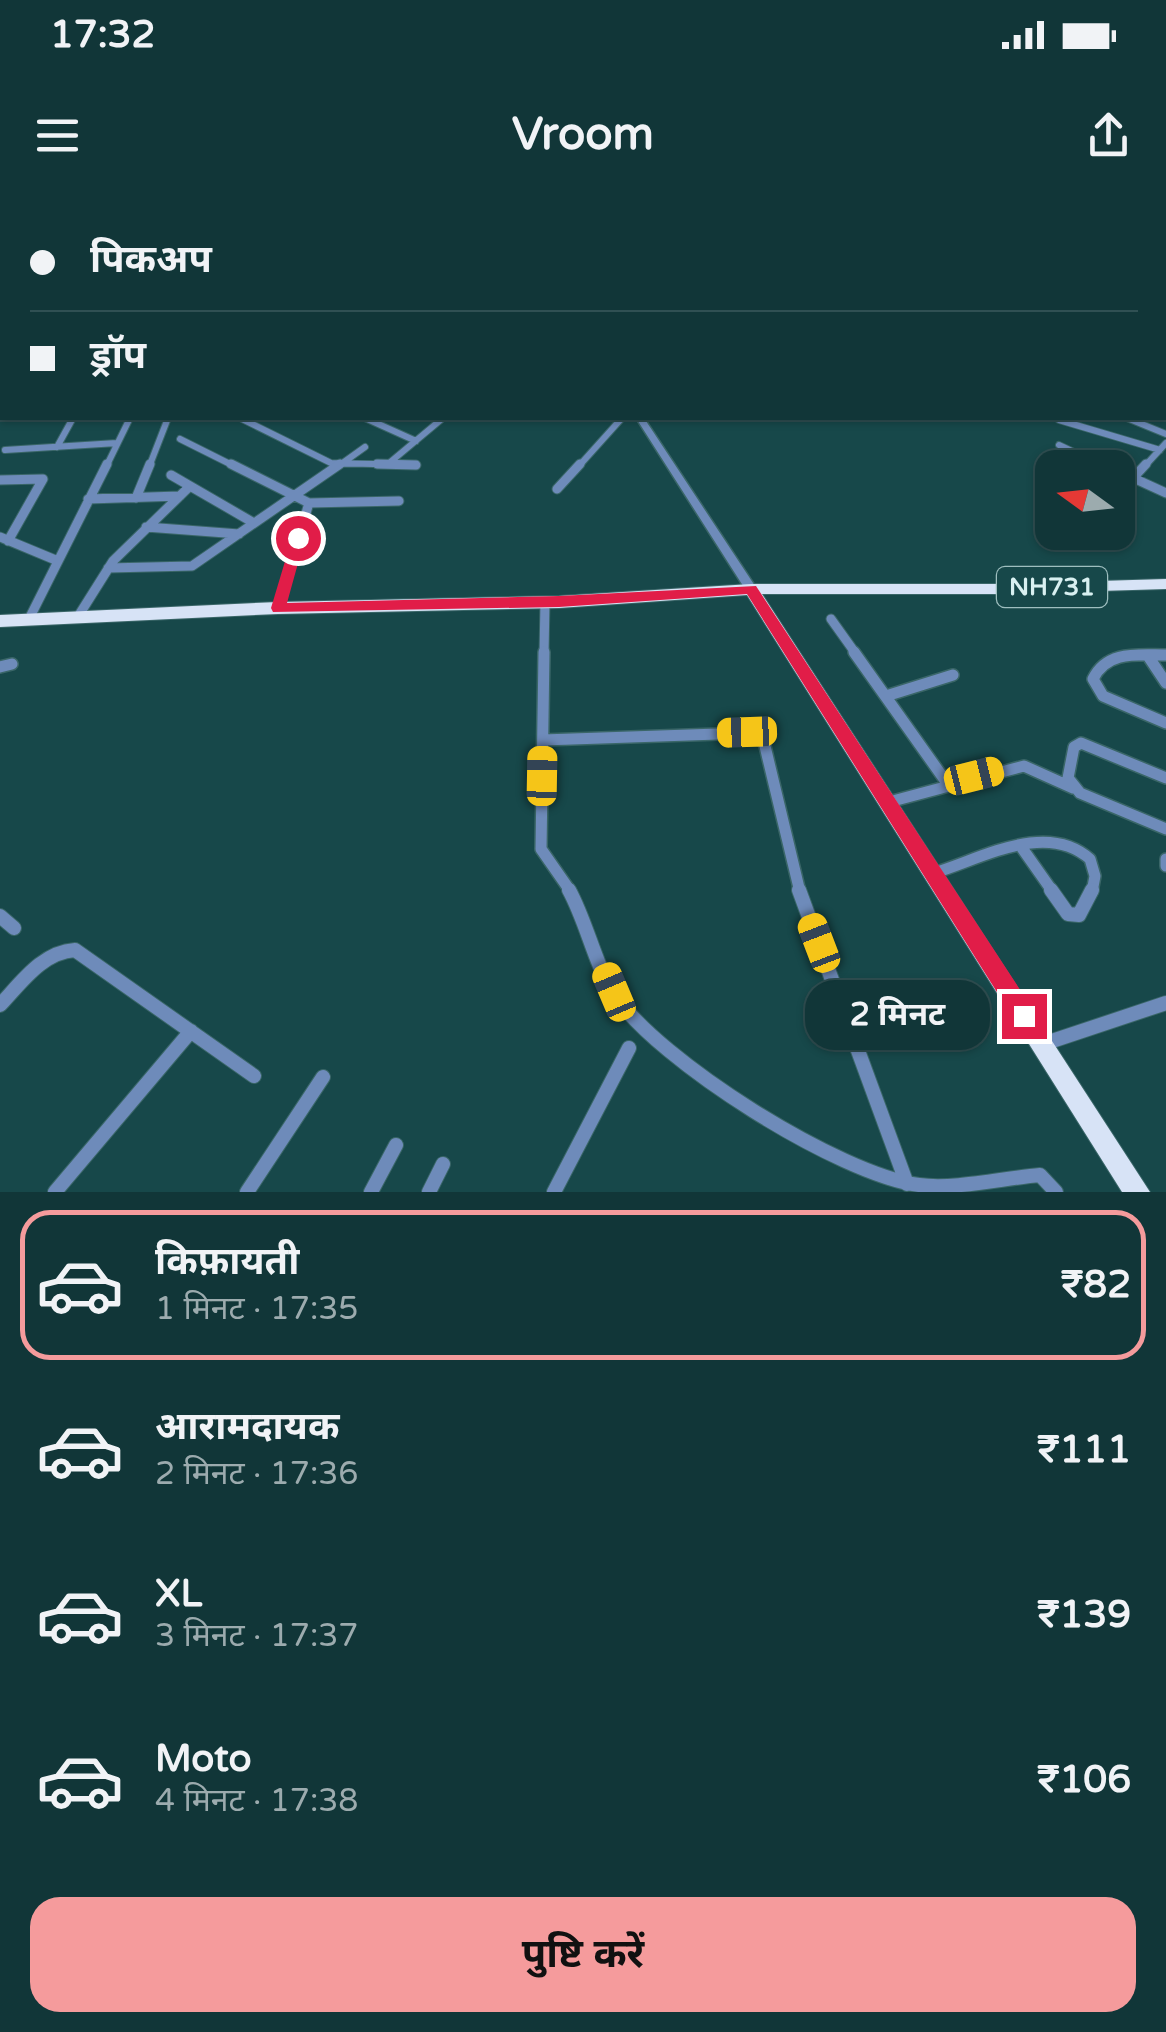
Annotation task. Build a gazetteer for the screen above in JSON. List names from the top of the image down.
{
  "streets": {
    "highway": ["NH731"]
  },
  "north": "left",
  "page": {
    "status": "17:32",
    "header": "Vroom",
    "banner": ["पिकअप", "ड्रॉप"],
    "bubble": "2 मिनट",
    "list": [
      {
        "name": "किफ़ायती",
        "note": "1 मिनट · 17:35",
        "value": "₹82"
      },
      {
        "name": "आरामदायक",
        "note": "2 मिनट · 17:36",
        "value": "₹111"
      },
      {
        "name": "XL",
        "note": "3 मिनट · 17:37",
        "value": "₹139"
      },
      {
        "name": "Moto",
        "note": "4 मिनट · 17:38",
        "value": "₹106"
      }
    ],
    "buttons": "पुष्टि करें"
  }
}
